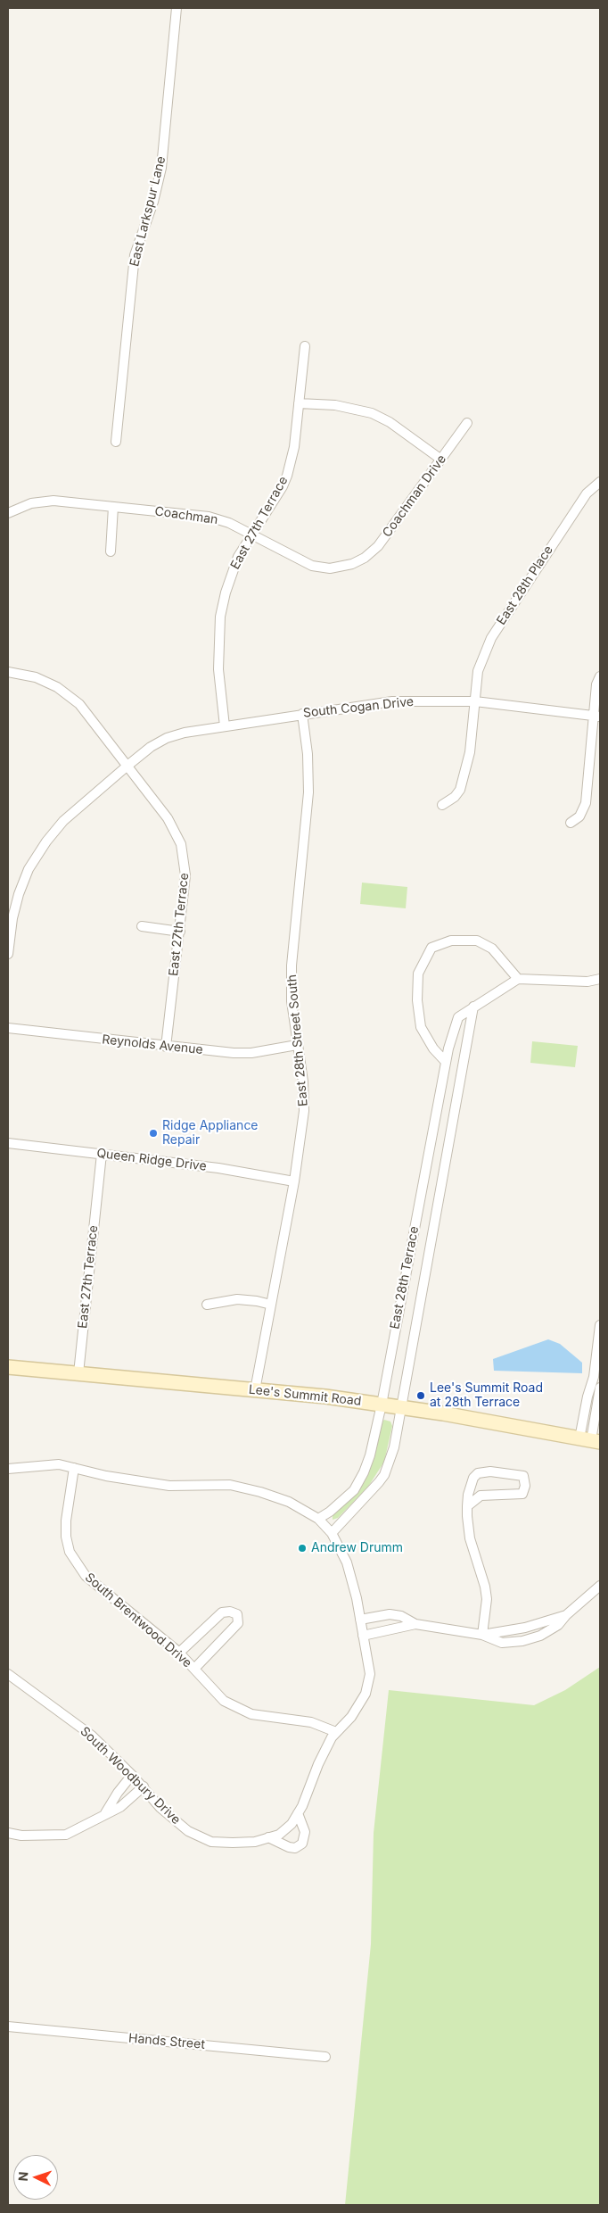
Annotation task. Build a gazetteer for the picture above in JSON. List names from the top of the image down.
{
  "streets": {
    "main road": ["Lee's Summit Road"],
    "street": [
      "East Larkspur Lane",
      "Coachman Drive",
      "Coachman",
      "East 27th Terrace",
      "East 28th Place",
      "South Cogan Drive",
      "East 28th Street South",
      "Reynolds Avenue",
      "Queen Ridge Drive",
      "East 28th Terrace",
      "South Brentwood Drive",
      "South Woodbury Drive",
      "Hands Street"
    ]
  },
  "crossings": [
    ["Coachman Drive", "Coachman"],
    ["Coachman", "East 27th Terrace"],
    ["East 27th Terrace", "South Cogan Drive"],
    ["East 27th Terrace", "Reynolds Avenue"],
    ["East 27th Terrace", "Queen Ridge Drive"],
    ["East 27th Terrace", "Lee's Summit Road"],
    ["East 28th Place", "South Cogan Drive"],
    ["South Cogan Drive", "East 28th Street South"],
    ["East 28th Street South", "Reynolds Avenue"],
    ["East 28th Street South", "Queen Ridge Drive"],
    ["East 28th Street South", "Lee's Summit Road"],
    ["East 28th Terrace", "Lee's Summit Road"],
    ["South Brentwood Drive", "South Woodbury Drive"]
  ],
  "places": ["Ridge Appliance Repair", "Lee's Summit Road at 28th Terrace", "Andrew Drumm"],
  "north": "left"
}
